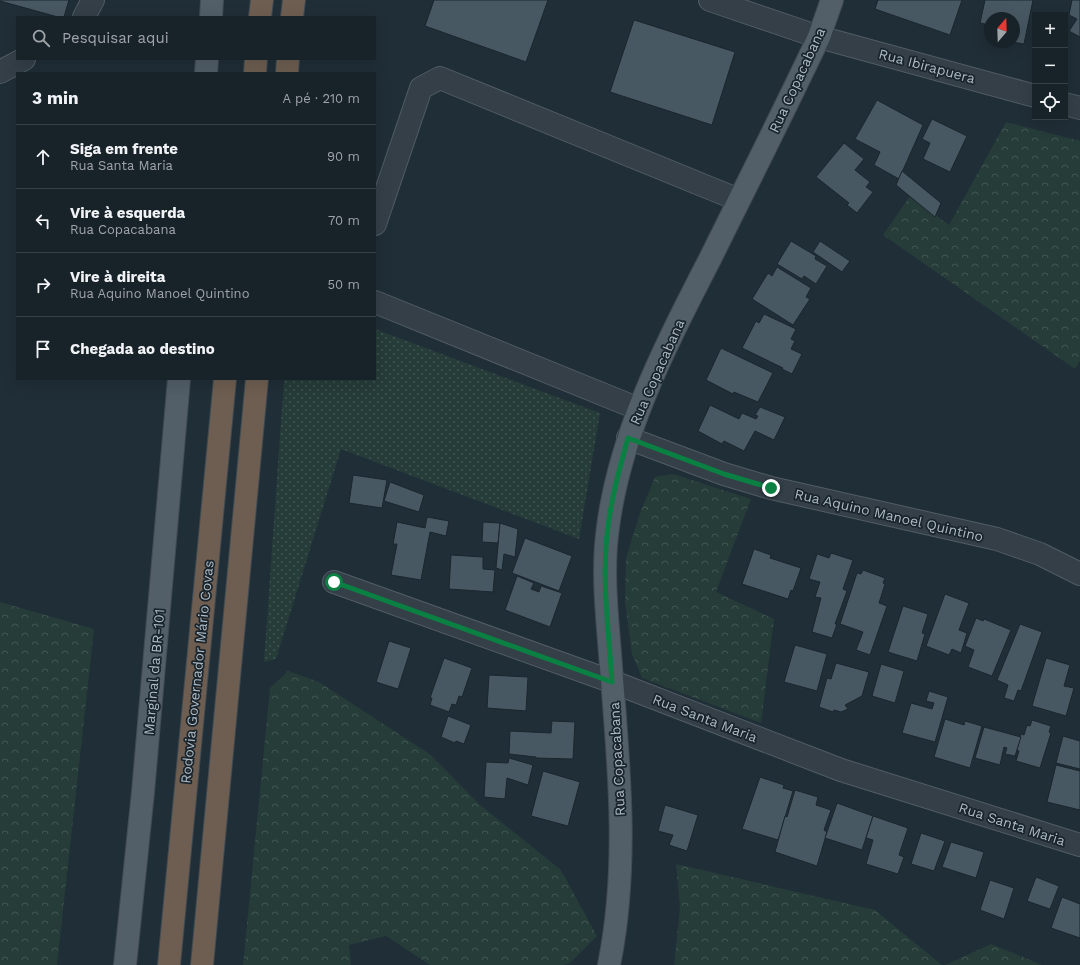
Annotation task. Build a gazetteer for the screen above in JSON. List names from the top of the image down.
{
  "streets": {
    "highway": ["Rodovia Governador Mário Covas"],
    "main road": ["Rua Copacabana", "Marginal da BR-101"],
    "street": ["Rua Ibirapuera", "Rua Aquino Manoel Quintino", "Rua Santa Maria"]
  },
  "crossings": [
    ["Rua Ibirapuera", "Rua Copacabana"],
    ["Rua Copacabana", "Rua Aquino Manoel Quintino"],
    ["Rua Copacabana", "Rua Santa Maria"]
  ],
  "north": "top",
  "page": {
    "map_buttons": ["+", "−"],
    "search": "Pesquisar aqui",
    "heading": ["3 min", "A pé · 210 m"],
    "list": [
      ["Siga em frente", "Rua Santa Maria", "90 m"],
      ["Vire à esquerda", "Rua Copacabana", "70 m"],
      ["Vire à direita", "Rua Aquino Manoel Quintino", "50 m"],
      "Chegada ao destino"
    ]
  }
}
